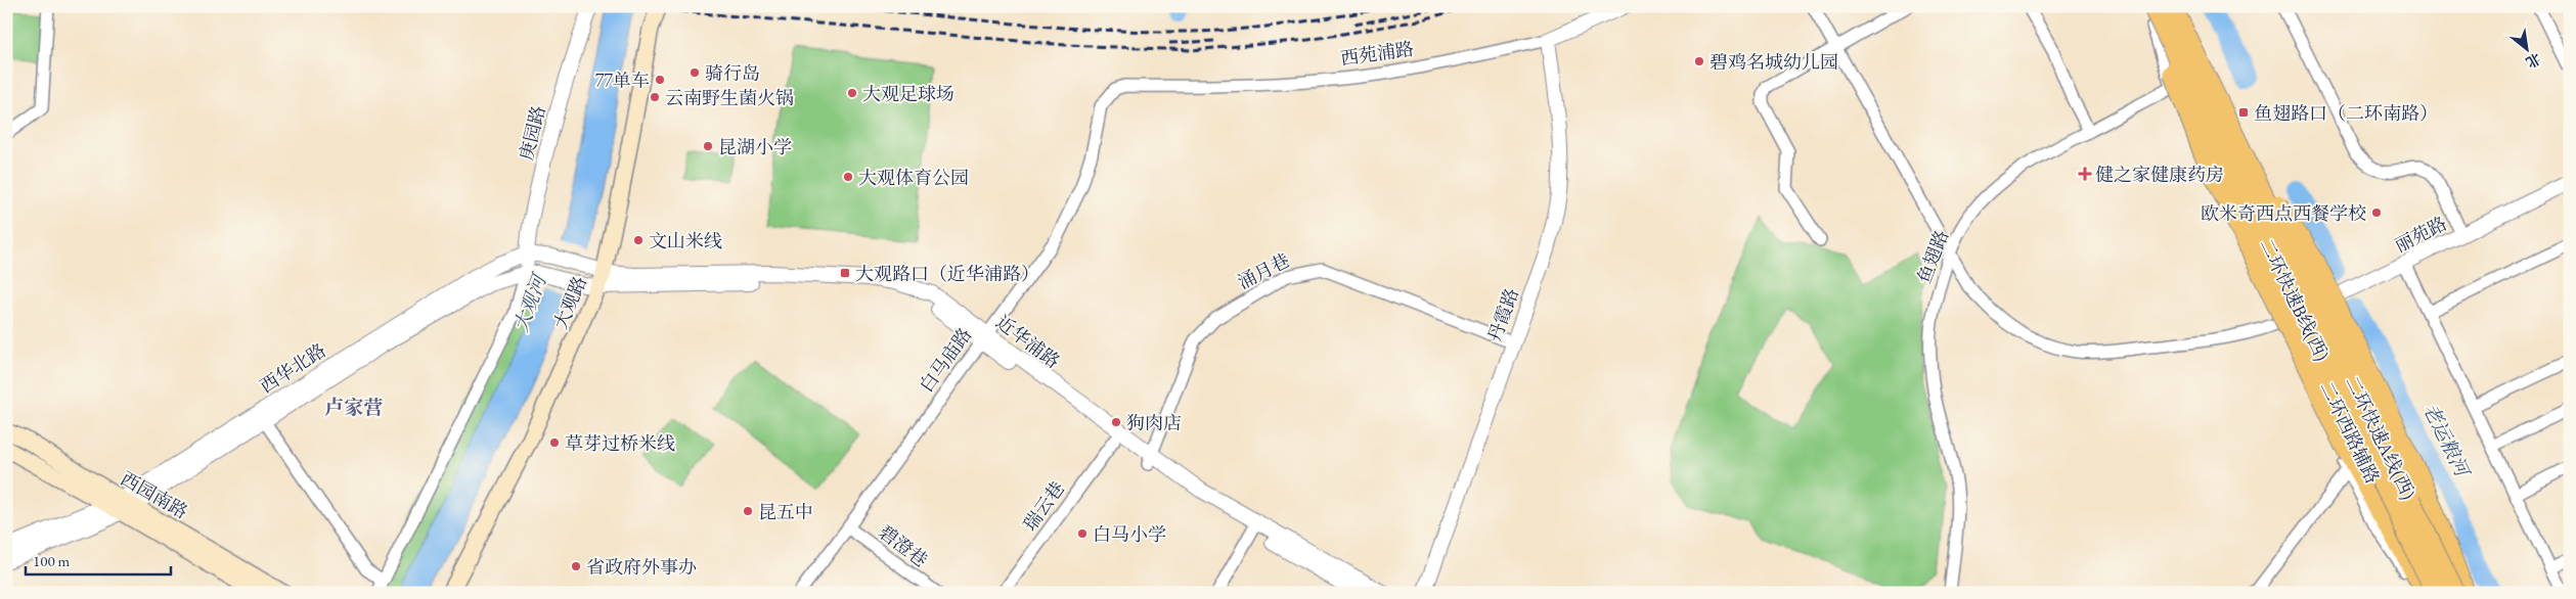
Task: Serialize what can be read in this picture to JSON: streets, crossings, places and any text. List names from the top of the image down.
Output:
{
  "streets": {
    "highway": ["二环快速B线(西)", "二环快速A线(西)"],
    "main road": ["大观路", "西园南路"],
    "street": [
      "西苑浦路",
      "庚园路",
      "丽苑路",
      "鱼翅路",
      "涌月巷",
      "丹霞路",
      "近华浦路",
      "白马庙路",
      "西华北路",
      "二环西路辅路",
      "瑞云巷",
      "碧澄巷"
    ]
  },
  "crossings": [
    ["西苑浦路", "丹霞路"],
    ["西苑浦路", "白马庙路"],
    ["庚园路", "西华北路"],
    ["丽苑路", "二环西路辅路"],
    ["鱼翅路", "二环西路辅路"],
    ["鱼翅路", "二环快速A线(西)"],
    ["涌月巷", "丹霞路"],
    ["涌月巷", "近华浦路"],
    ["大观路", "近华浦路"],
    ["大观路", "西华北路"],
    ["近华浦路", "白马庙路"],
    ["近华浦路", "西华北路"],
    ["近华浦路", "瑞云巷"],
    ["白马庙路", "碧澄巷"],
    ["西华北路", "西园南路"]
  ],
  "districts": ["卢家营"],
  "water": ["大观河", "老运粮河"],
  "places": {
    "other": [
      "碧鸡名城幼儿园",
      "骑行岛",
      "77单车",
      "大观足球场",
      "云南野生菌火锅",
      "昆湖小学",
      "大观体育公园",
      "欧米奇西点西餐学校",
      "文山米线",
      "狗肉店",
      "草芽过桥米线",
      "昆五中",
      "白马小学",
      "省政府外事办"
    ],
    "transit": ["鱼翅路口（二环南路）", "大观路口（近华浦路）"],
    "health": ["健之家健康药房"]
  },
  "scale_bar": "100 m",
  "north": "bottom right"
}
